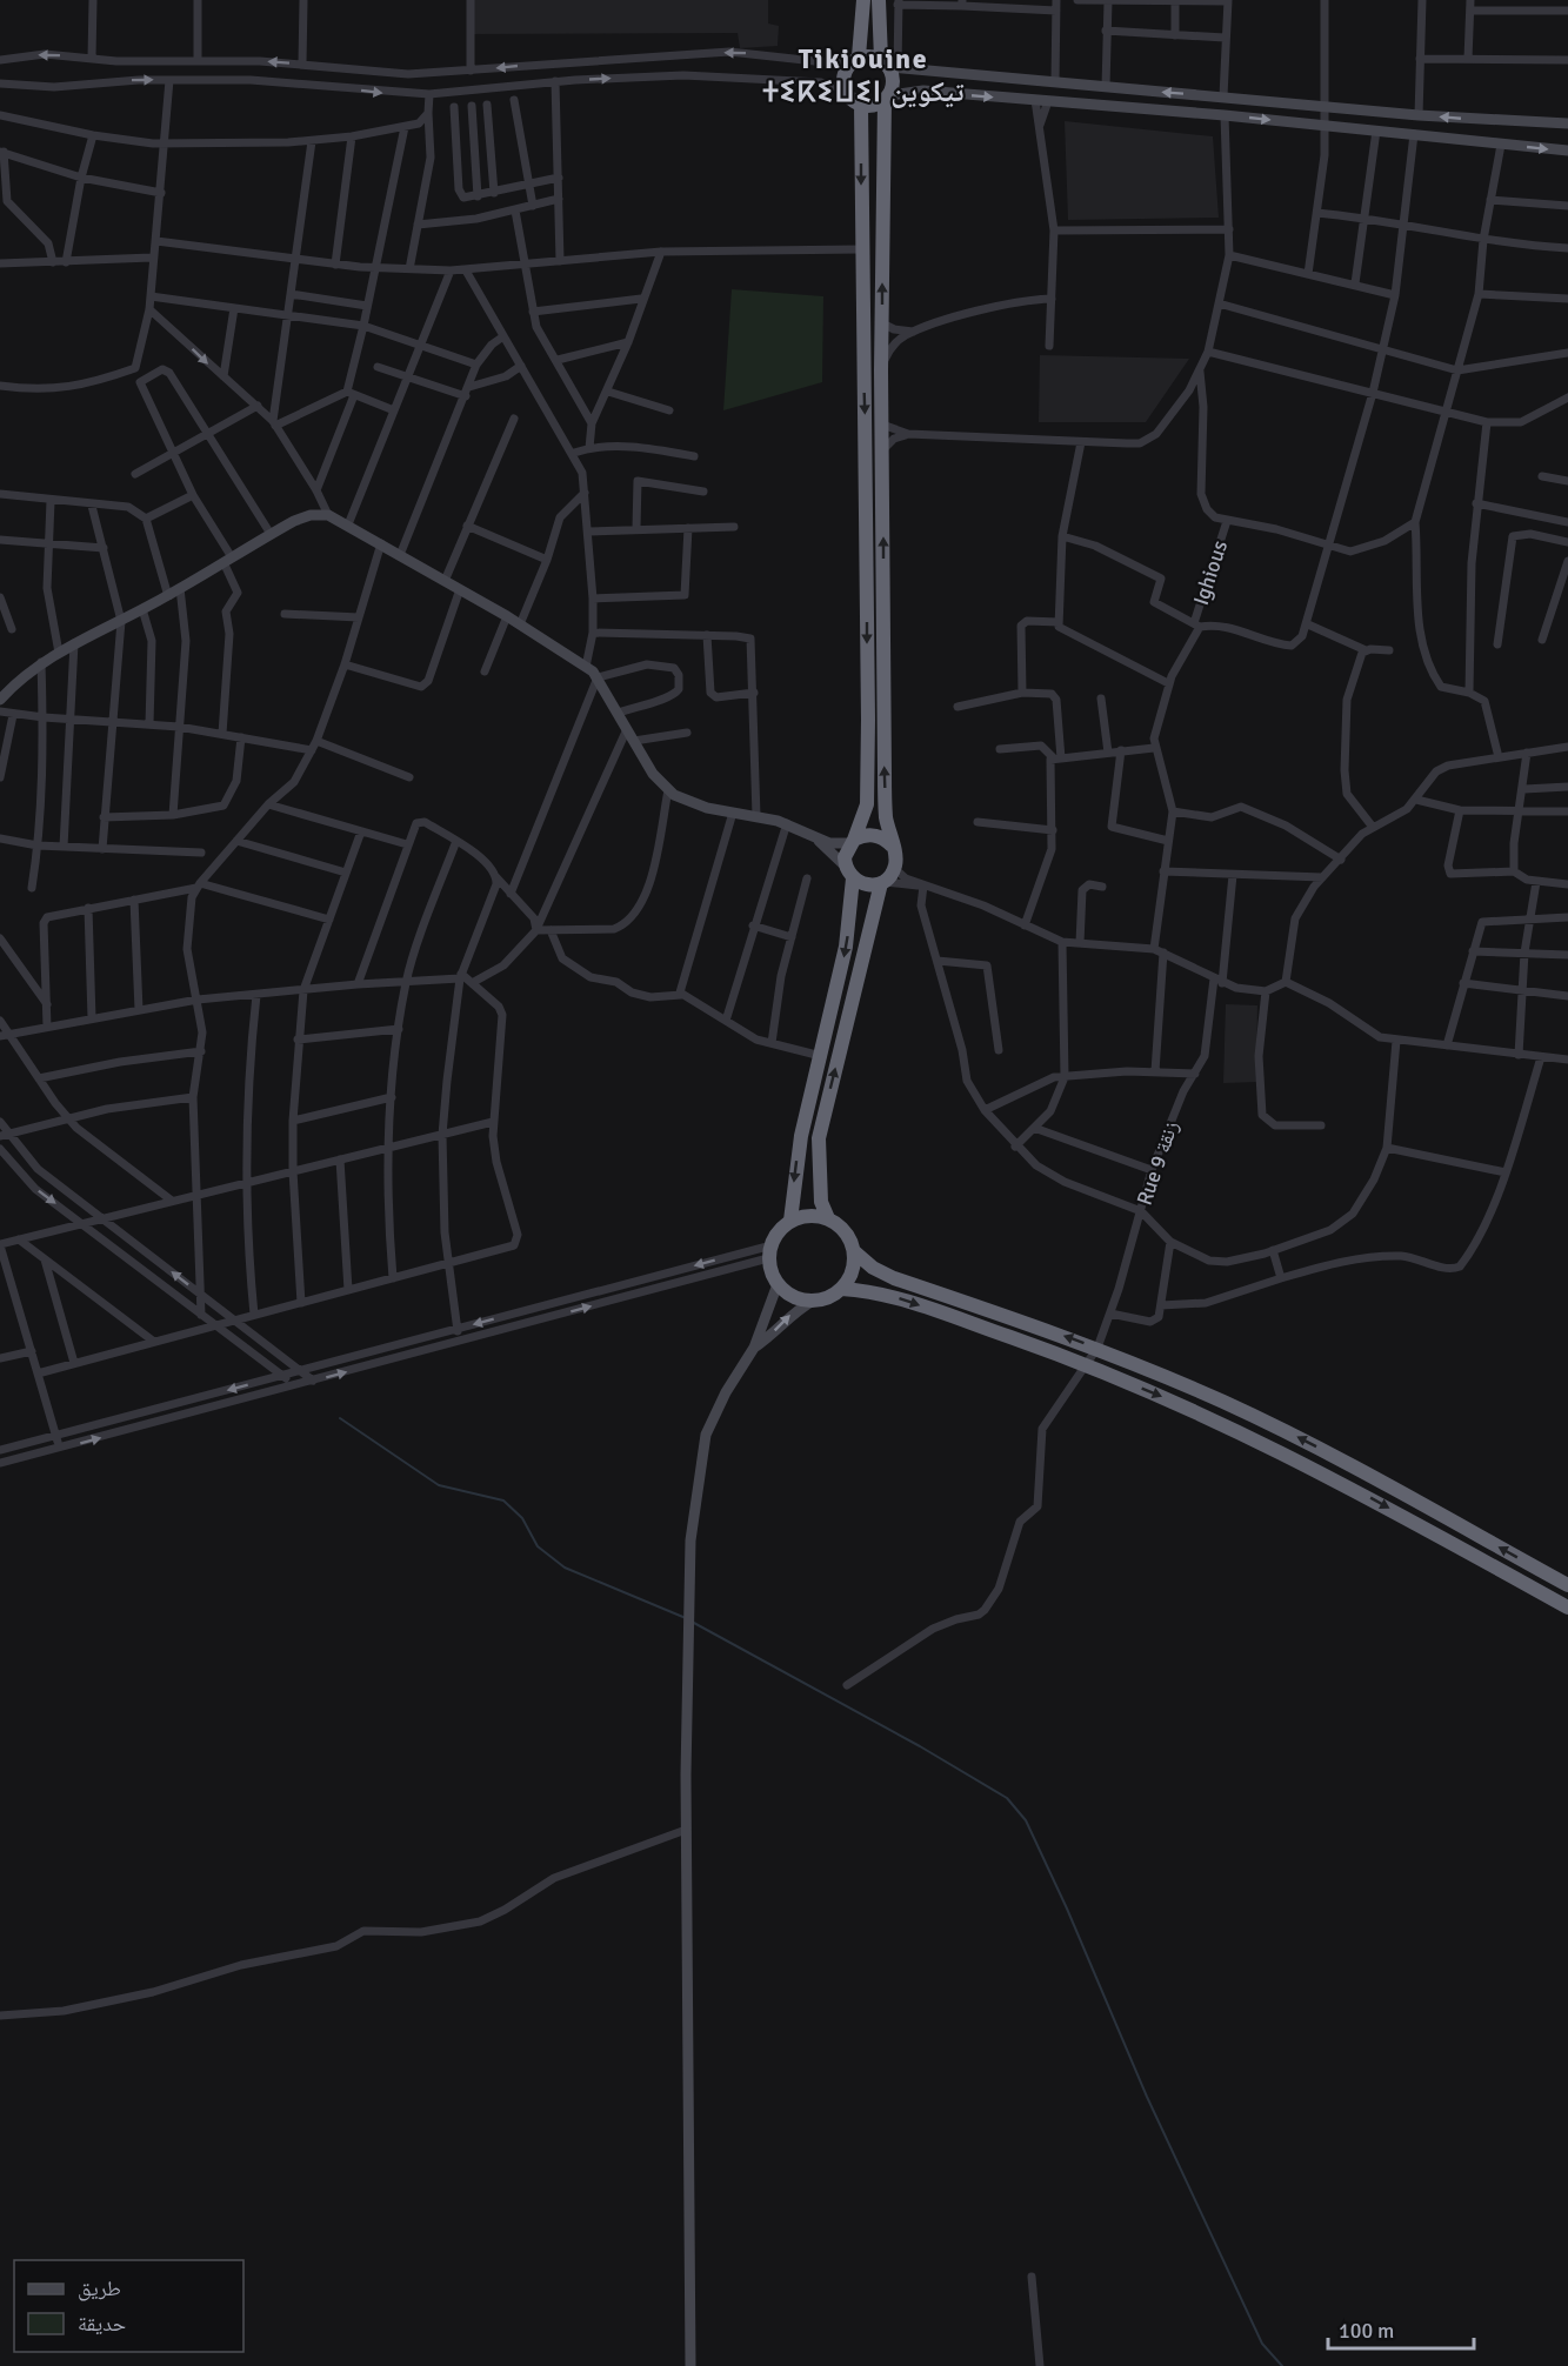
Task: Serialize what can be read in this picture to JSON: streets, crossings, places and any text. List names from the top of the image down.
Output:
{
  "streets": {
    "street": ["Ighious", "Rue 9 زنقة"]
  },
  "districts": ["Tikiouine ⵜⵉⴽⵉⵡⵉⵏ تيكوين"],
  "legend": ["طريق", "حديقة"],
  "scale_bar": "100 m"
}
